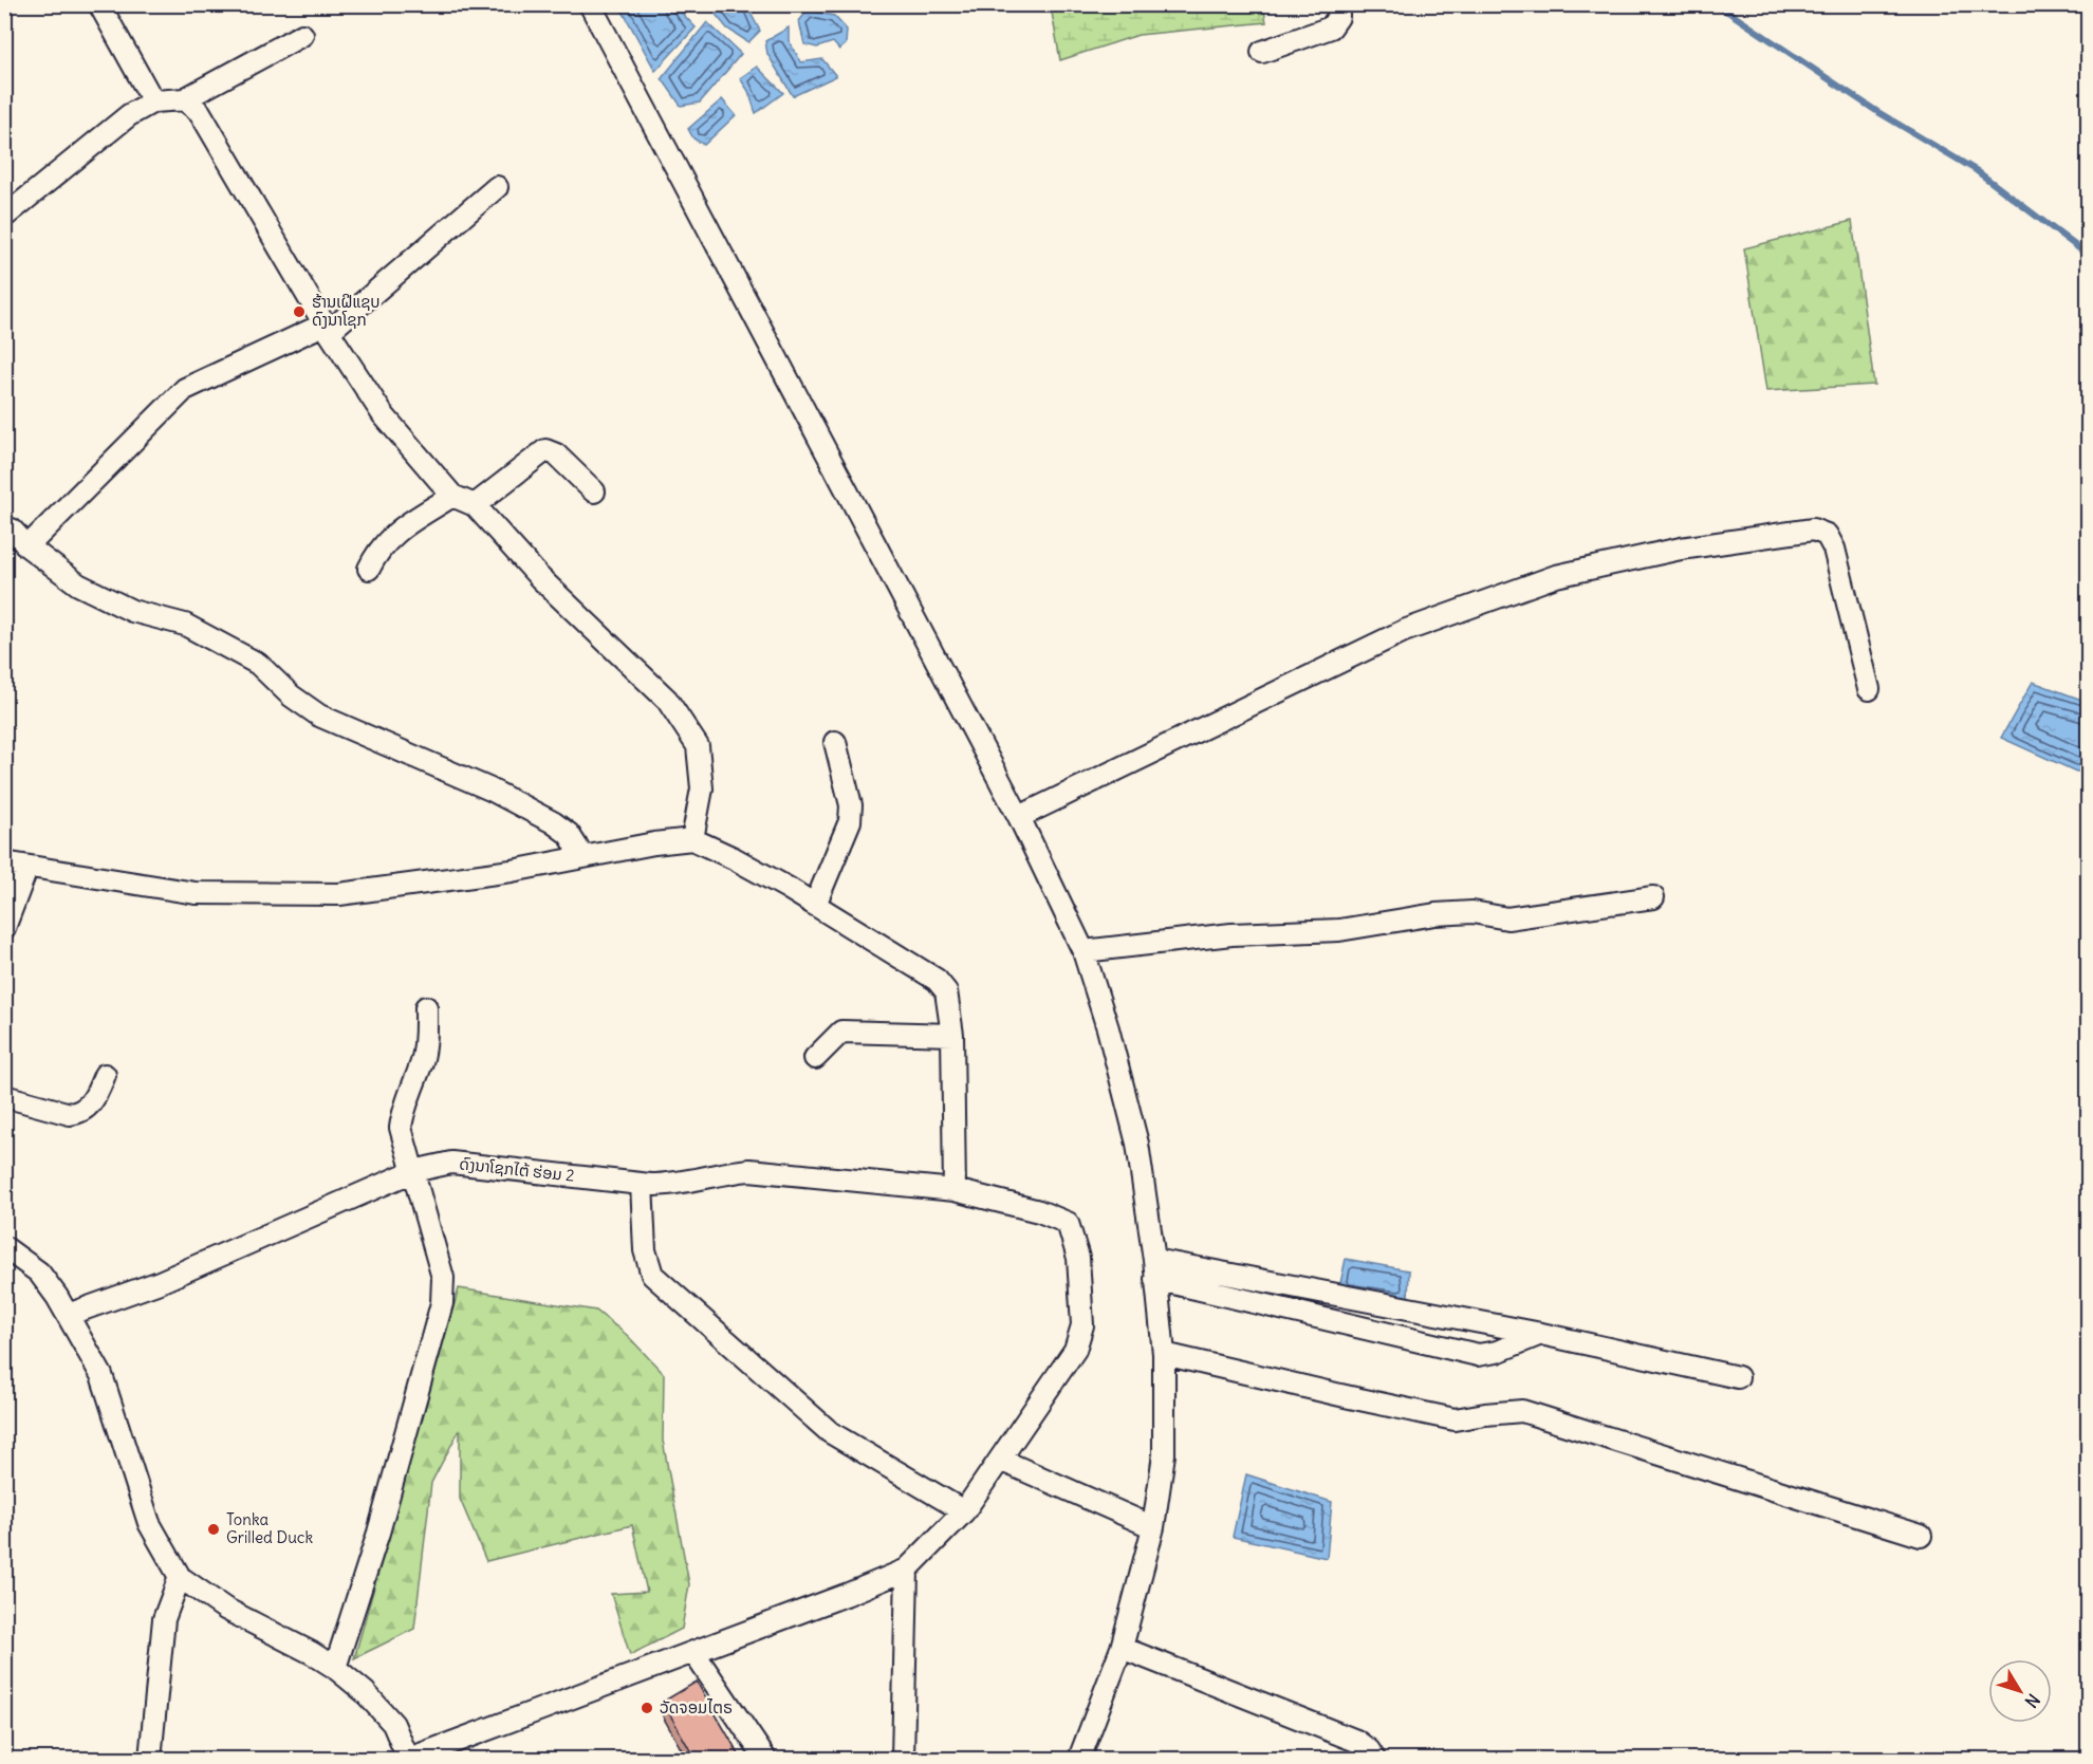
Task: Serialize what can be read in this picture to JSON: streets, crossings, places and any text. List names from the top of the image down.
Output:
{
  "streets": {
    "street": ["ດົງນາໂຊກໄຕ້ ຮ່ອມ 2"]
  },
  "places": ["ຮ້ານເຝີແຊບ ດົງນາໂຊກ", "Tonka Grilled Duck", "ວັດຈອມໄຕຣ"],
  "north": "bottom right"
}
